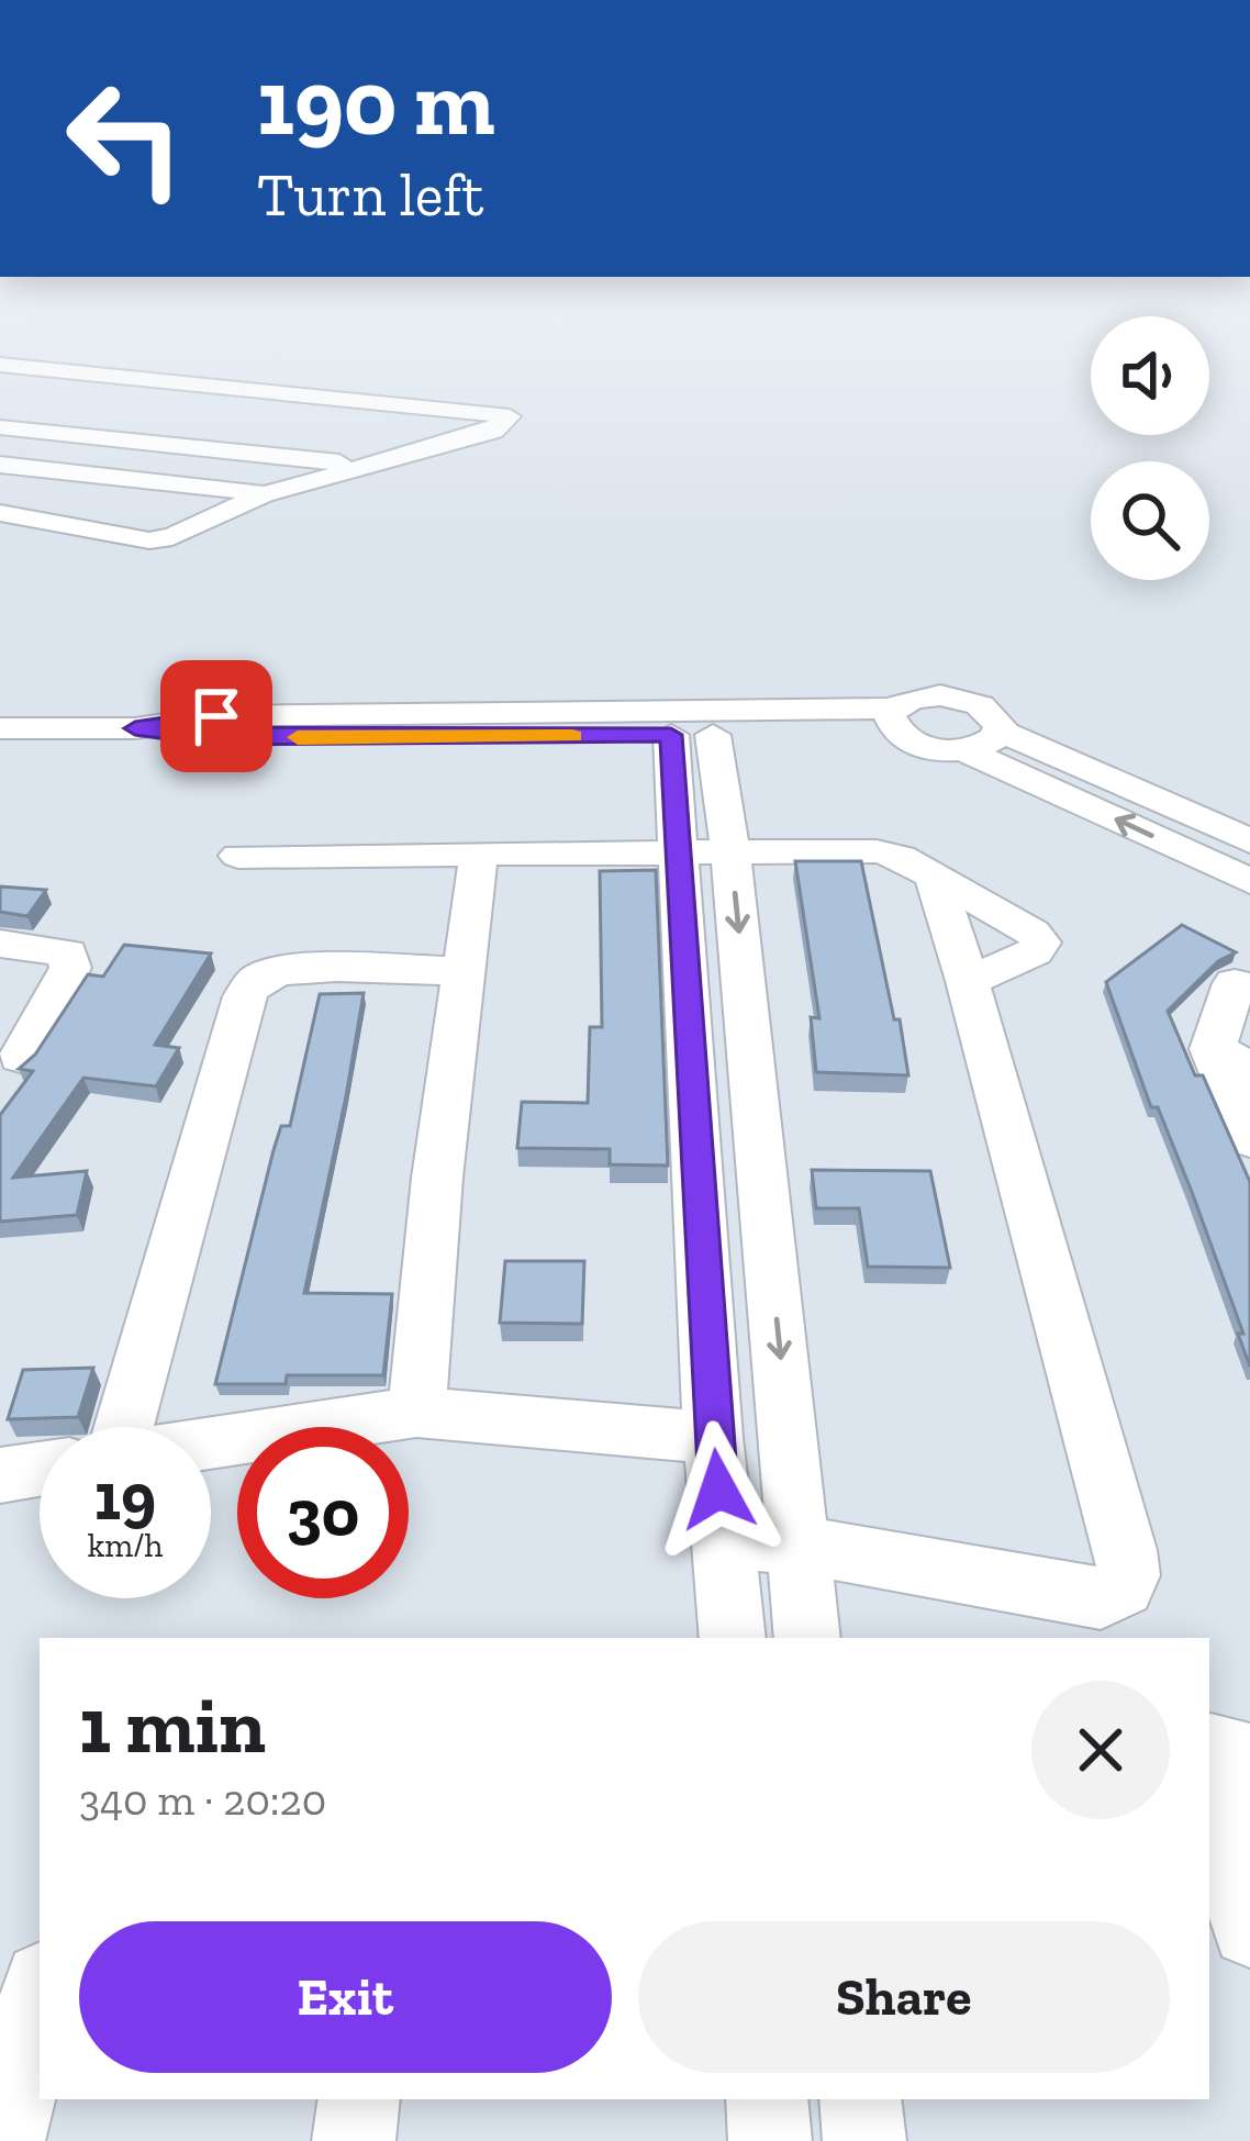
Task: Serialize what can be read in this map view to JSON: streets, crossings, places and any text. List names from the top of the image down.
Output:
{
  "page": {
    "turn": ["190 m", "Turn left"],
    "speed": "19 km/h",
    "limit": "30",
    "heading": ["1 min", "340 m · 20:20"],
    "buttons": ["Exit", "Share"]
  }
}
